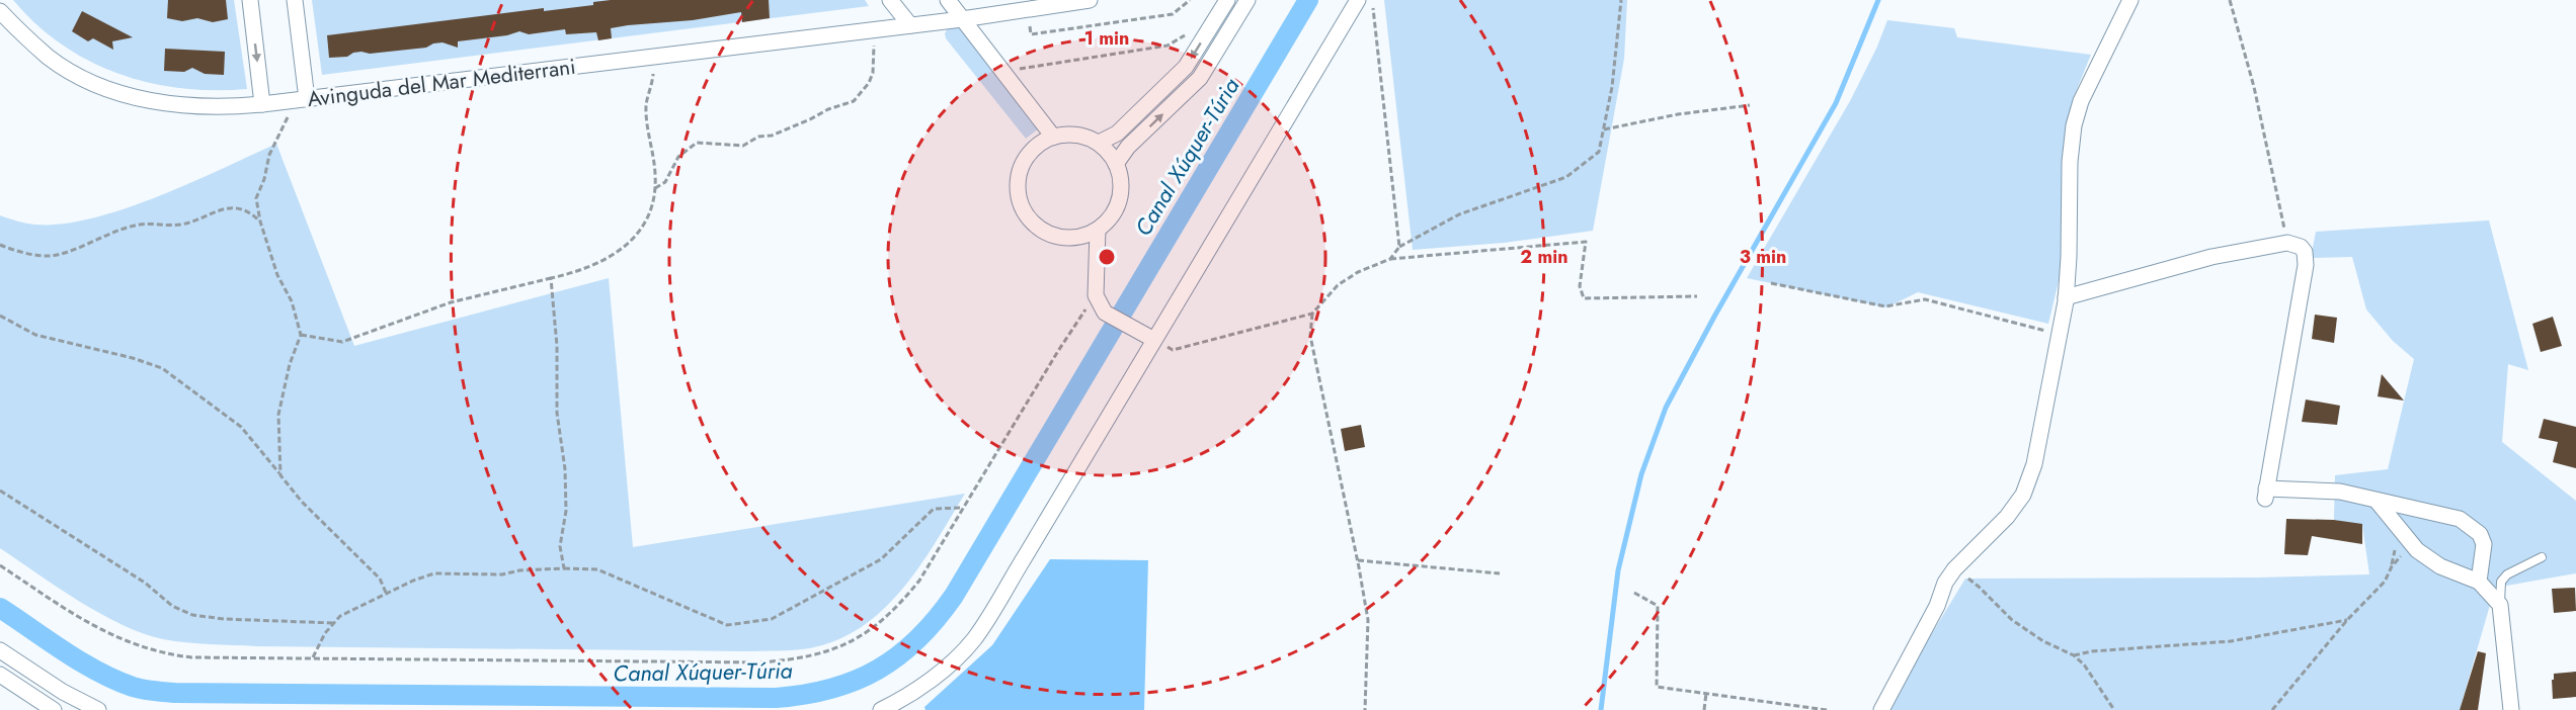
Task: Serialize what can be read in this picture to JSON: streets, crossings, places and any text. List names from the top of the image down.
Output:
{
  "streets": {
    "street": ["Avinguda del Mar Mediterrani"]
  },
  "water": ["Canal Xúquer-Túria"],
  "rings": ["1 min", "2 min", "3 min"]
}
